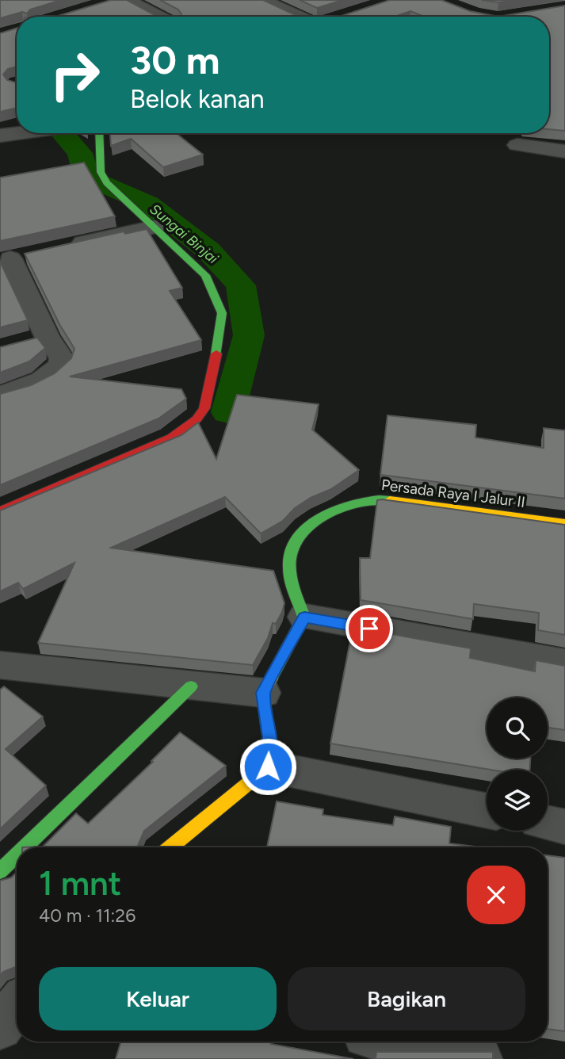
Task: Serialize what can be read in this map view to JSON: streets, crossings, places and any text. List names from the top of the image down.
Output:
{
  "streets": {
    "street": ["Persada Raya I Jalur II"]
  },
  "water": ["Sungai Binjai"],
  "page": {
    "turn": ["30 m", "Belok kanan"],
    "heading": ["1 mnt", "40 m · 11:26"],
    "buttons": ["Keluar", "Bagikan"]
  }
}
